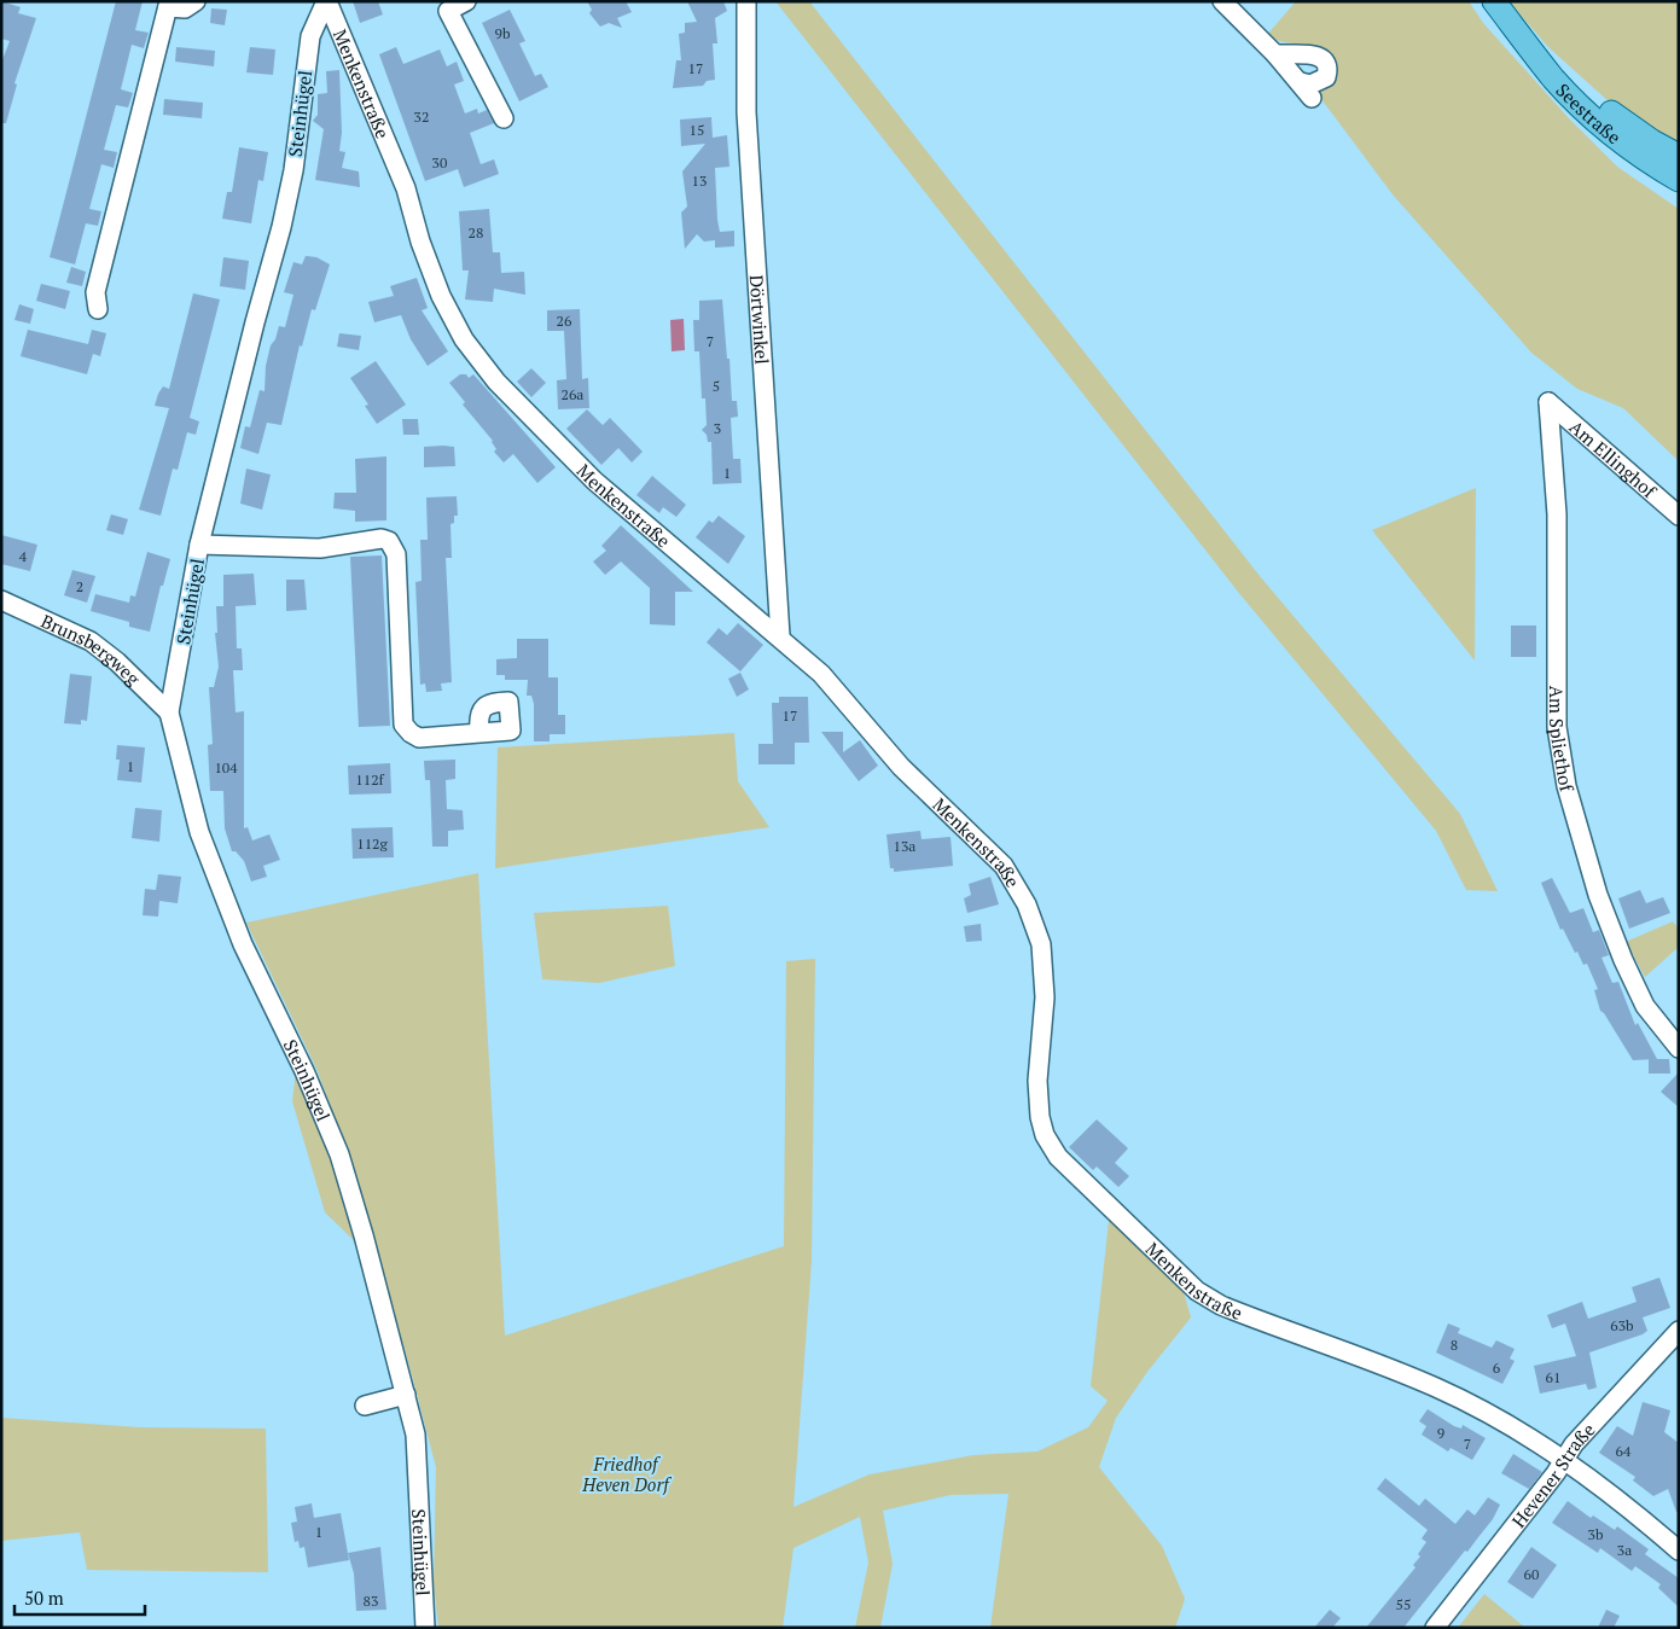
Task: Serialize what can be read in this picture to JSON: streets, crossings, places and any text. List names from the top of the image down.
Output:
{
  "streets": {
    "main road": ["Seestraße"],
    "street": [
      "Menkenstraße",
      "Steinhügel",
      "Dörtwinkel",
      "Am Ellinghof",
      "Brunsbergweg",
      "Am Spliethof",
      "Hevener Straße"
    ]
  },
  "crossings": [
    ["Menkenstraße", "Steinhügel"],
    ["Menkenstraße", "Dörtwinkel"],
    ["Menkenstraße", "Hevener Straße"],
    ["Steinhügel", "Brunsbergweg"],
    ["Am Ellinghof", "Am Spliethof"]
  ],
  "parks": ["Friedhof Heven Dorf"],
  "house_numbers": [
    "9b",
    "17",
    "32",
    "15",
    "30",
    "13",
    "28",
    "26",
    "7",
    "5",
    "26a",
    "3",
    "1",
    "4",
    "2",
    "17",
    "1",
    "104",
    "112f",
    "112g",
    "13a",
    "63b",
    "8",
    "6",
    "61",
    "9",
    "7",
    "64",
    "1",
    "3b",
    "3a",
    "60",
    "83",
    "55"
  ],
  "scale_bar": "50 m"
}
